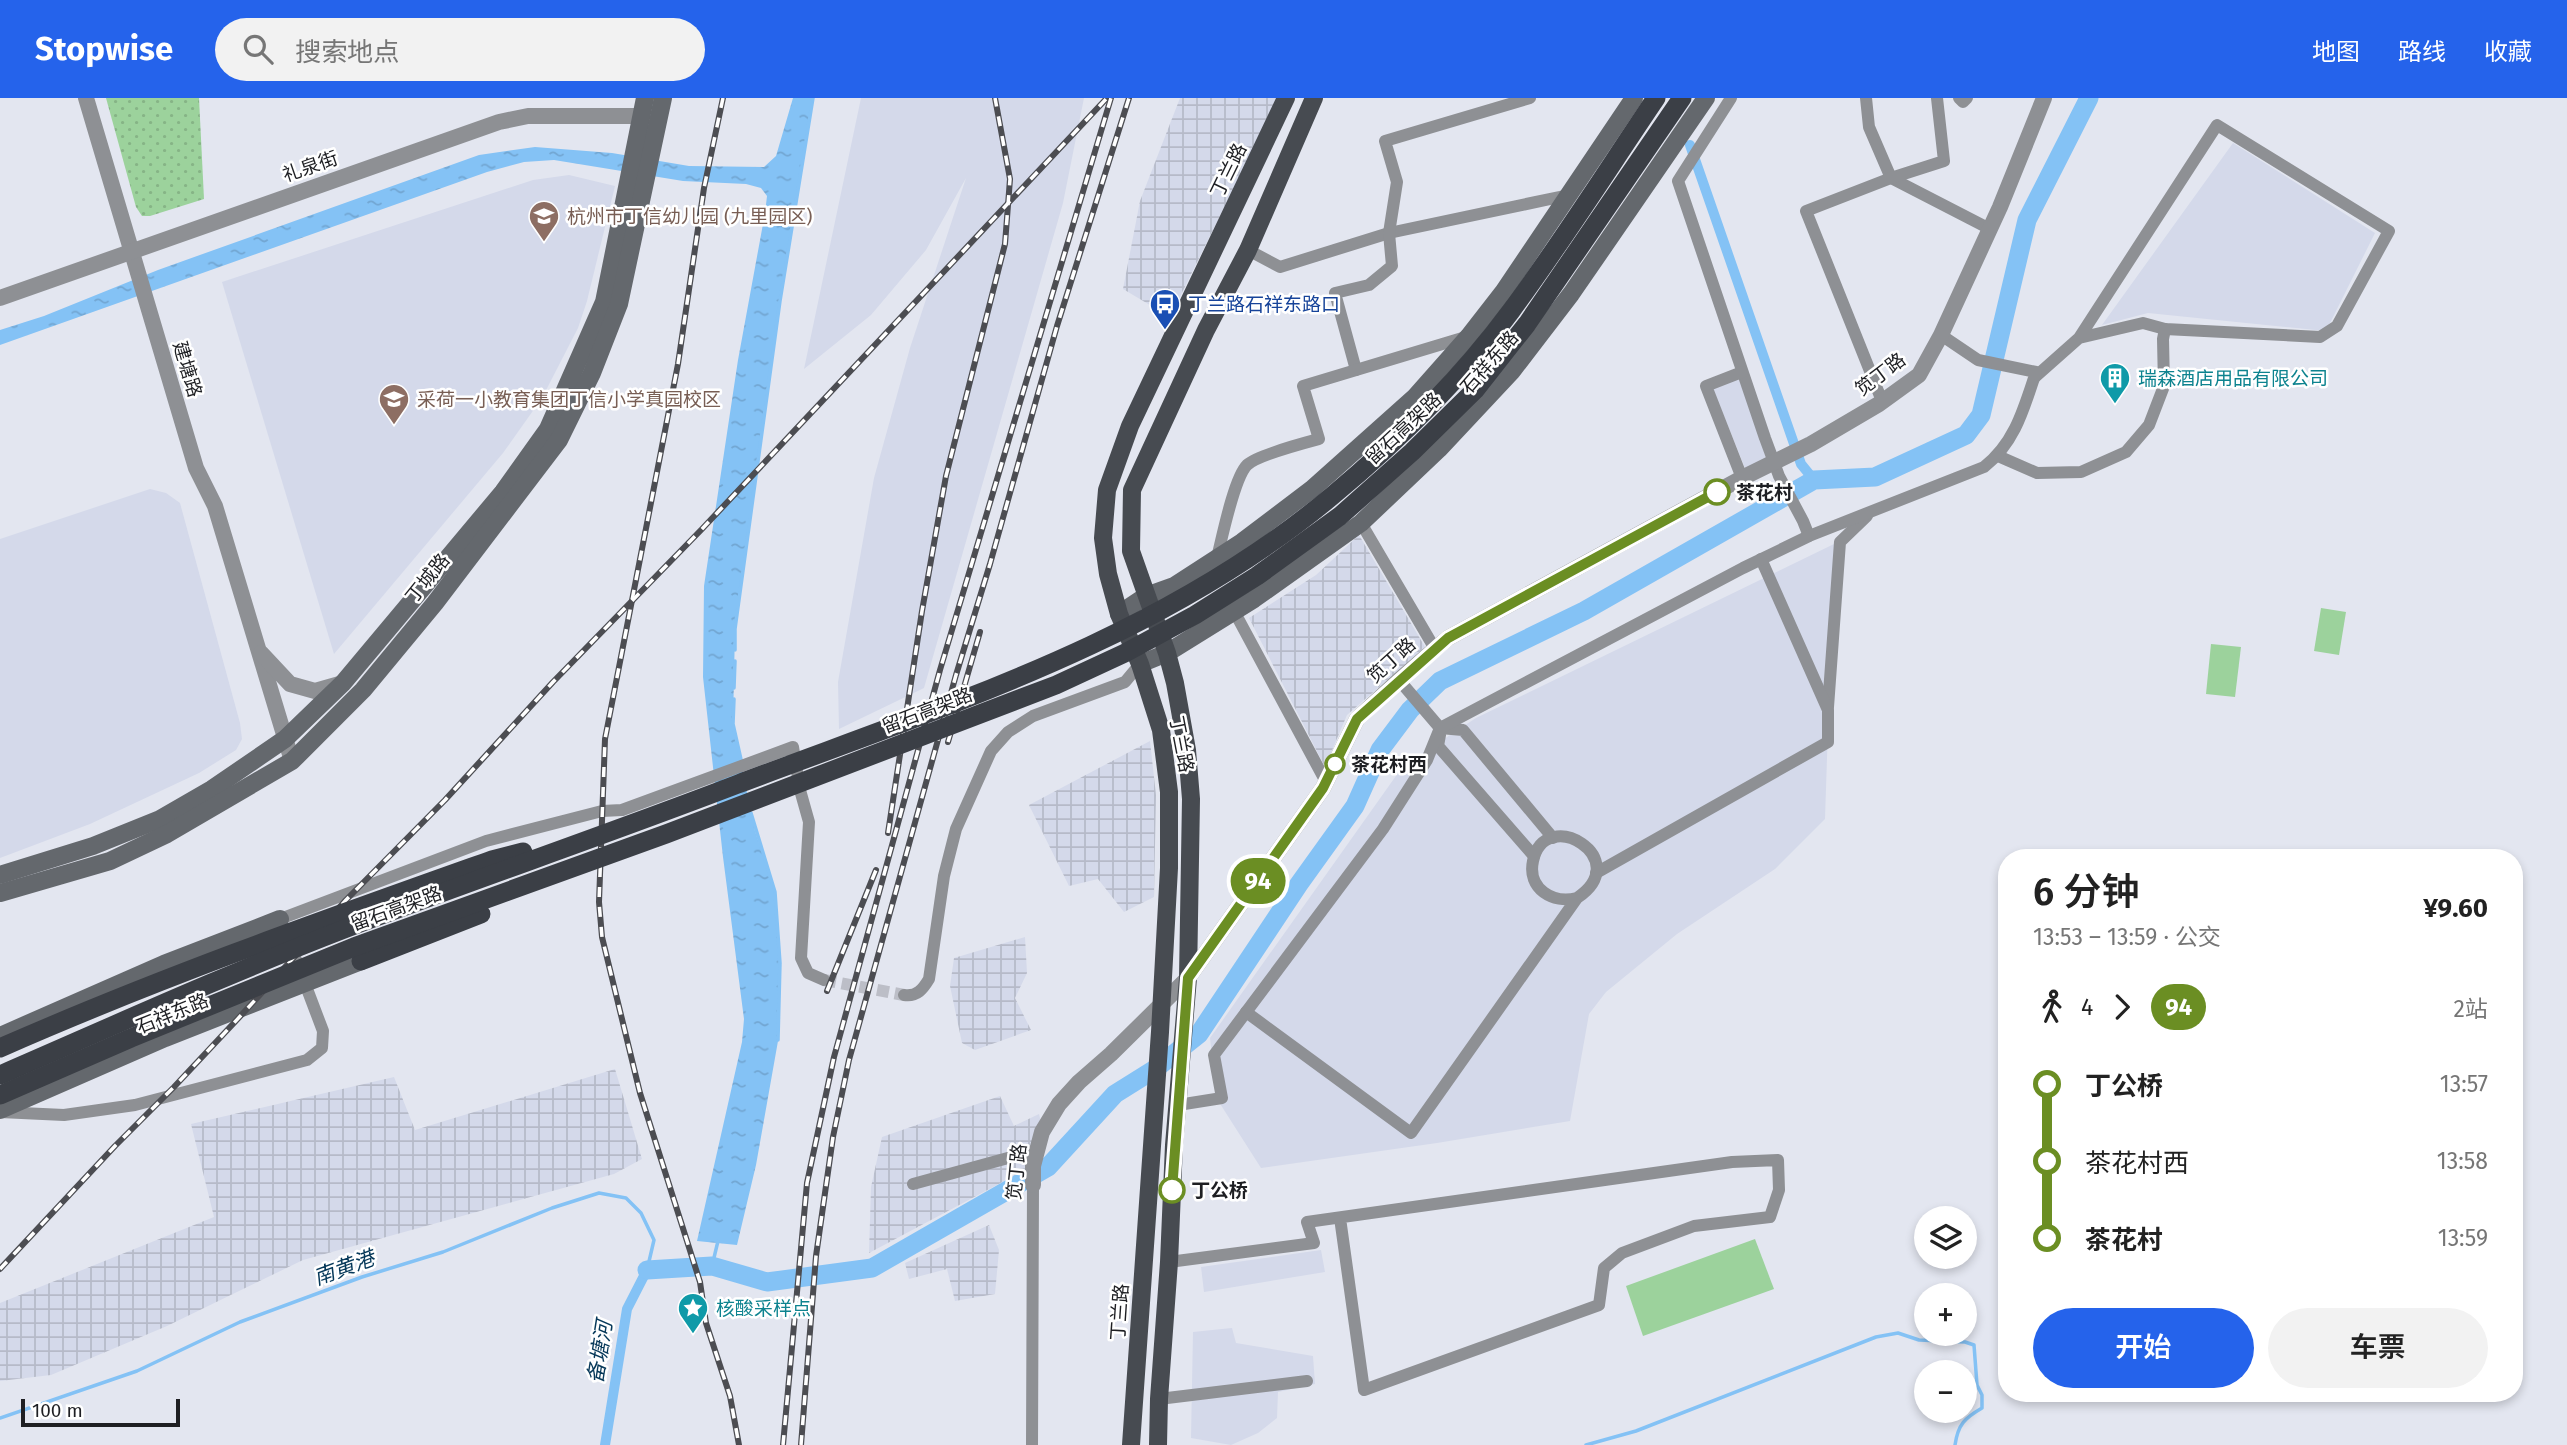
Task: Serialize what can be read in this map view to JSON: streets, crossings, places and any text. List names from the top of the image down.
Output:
{
  "streets": {
    "highway": ["留石高架路"],
    "main road": ["丁兰路", "石祥东路", "丁城路"],
    "street": ["礼泉街", "建塘路", "笕丁路"]
  },
  "crossings": [
    ["礼泉街", "建塘路"],
    ["礼泉街", "丁城路"],
    ["丁兰路", "石祥东路"],
    ["丁兰路", "笕丁路"],
    ["建塘路", "丁城路"]
  ],
  "water": ["南黄港", "备塘河"],
  "places": {
    "school or university": ["杭州市丁信幼儿园 (九里园区)", "采荷一小教育集团丁信小学真园校区"],
    "bus stop": ["丁兰路石祥东路口"],
    "building": ["瑞森酒店用品有限公司"],
    "other": ["茶花村", "茶花村西", "丁公桥"],
    "place": ["核酸采样点"]
  },
  "lines": ["bus line 94"],
  "scale_bar": "100 m",
  "page": {
    "header": "Stopwise",
    "search": "搜索地点",
    "nav": ["地图", "路线", "收藏"],
    "on_map": "94",
    "heading": ["6 分钟", "13:53 – 13:59 · 公交", "¥9.60"],
    "legs": ["4", "94", "2站"],
    "list": [
      {
        "name": "丁公桥",
        "value": "13:57"
      },
      {
        "name": "茶花村西",
        "value": "13:58"
      },
      {
        "name": "茶花村",
        "value": "13:59"
      }
    ],
    "map_buttons": ["+", "−"],
    "buttons": ["开始", "车票"],
    "scale": "100 m"
  }
}
